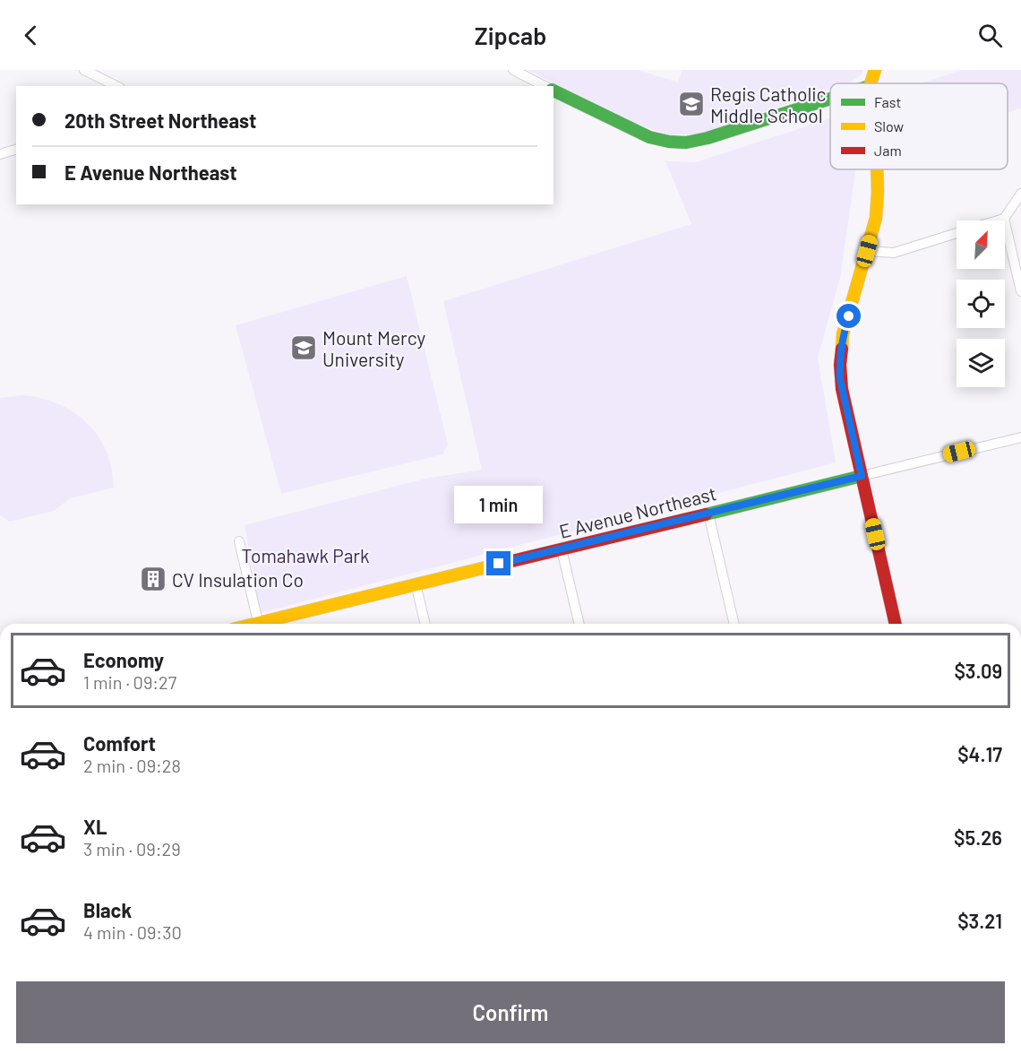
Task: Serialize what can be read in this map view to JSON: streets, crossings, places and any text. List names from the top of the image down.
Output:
{
  "streets": {
    "street": ["E Avenue Northeast"]
  },
  "parks": ["Tomahawk Park"],
  "places": {
    "school or university": ["Regis Catholic Middle School", "Mount Mercy University"],
    "building": ["CV Insulation Co"]
  },
  "legend": ["Fast", "Slow", "Jam"],
  "north": "top right",
  "page": {
    "header": "Zipcab",
    "banner": ["20th Street Northeast", "E Avenue Northeast"],
    "bubble": "1 min",
    "list": [
      {
        "name": "Economy",
        "note": "1 min · 09:27",
        "value": "$3.09"
      },
      {
        "name": "Comfort",
        "note": "2 min · 09:28",
        "value": "$4.17"
      },
      {
        "name": "XL",
        "note": "3 min · 09:29",
        "value": "$5.26"
      },
      {
        "name": "Black",
        "note": "4 min · 09:30",
        "value": "$3.21"
      }
    ],
    "buttons": "Confirm"
  }
}
